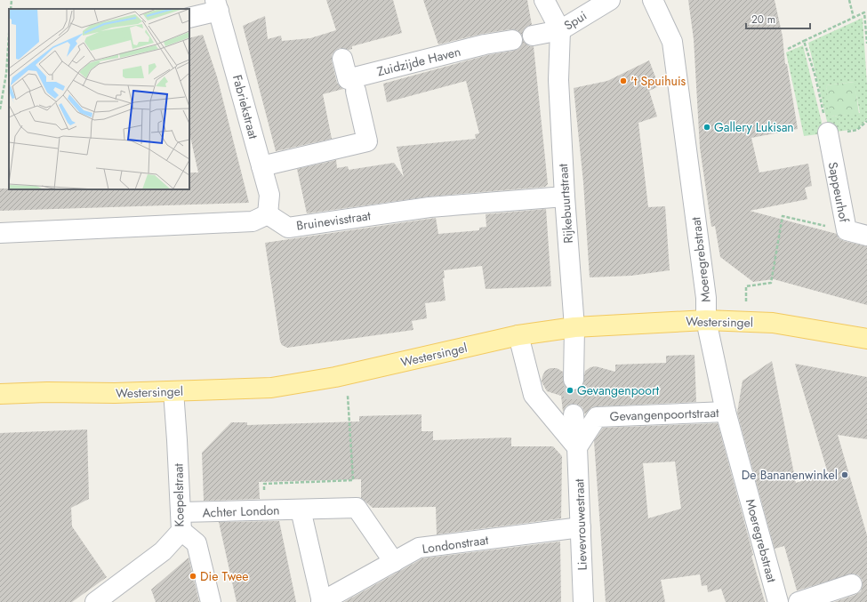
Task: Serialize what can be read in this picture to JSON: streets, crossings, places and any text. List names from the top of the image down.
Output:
{
  "streets": {
    "main road": ["Westersingel"],
    "street": [
      "Spui",
      "Zuidzijde Haven",
      "Fabriekstraat",
      "Sappeurhof",
      "Rijkebuurtstraat",
      "Bruinevisstraat",
      "Moeregrebstraat",
      "Gevangenpoortstraat",
      "Koepelstraat",
      "Achter London",
      "Lievevrouwestraat",
      "Londonstraat"
    ]
  },
  "crossings": [
    ["Spui", "Rijkebuurtstraat"],
    ["Fabriekstraat", "Bruinevisstraat"],
    ["Rijkebuurtstraat", "Bruinevisstraat"],
    ["Rijkebuurtstraat", "Westersingel"],
    ["Moeregrebstraat", "Westersingel"],
    ["Moeregrebstraat", "Gevangenpoortstraat"],
    ["Westersingel", "Koepelstraat"],
    ["Gevangenpoortstraat", "Lievevrouwestraat"],
    ["Koepelstraat", "Achter London"],
    ["Achter London", "Londonstraat"],
    ["Lievevrouwestraat", "Londonstraat"]
  ],
  "places": [
    "'t Spuihuis",
    "Gallery Lukisan",
    "Gevangenpoort",
    "De Bananenwinkel",
    "Die Twee"
  ],
  "scale_bar": "20 m"
}
